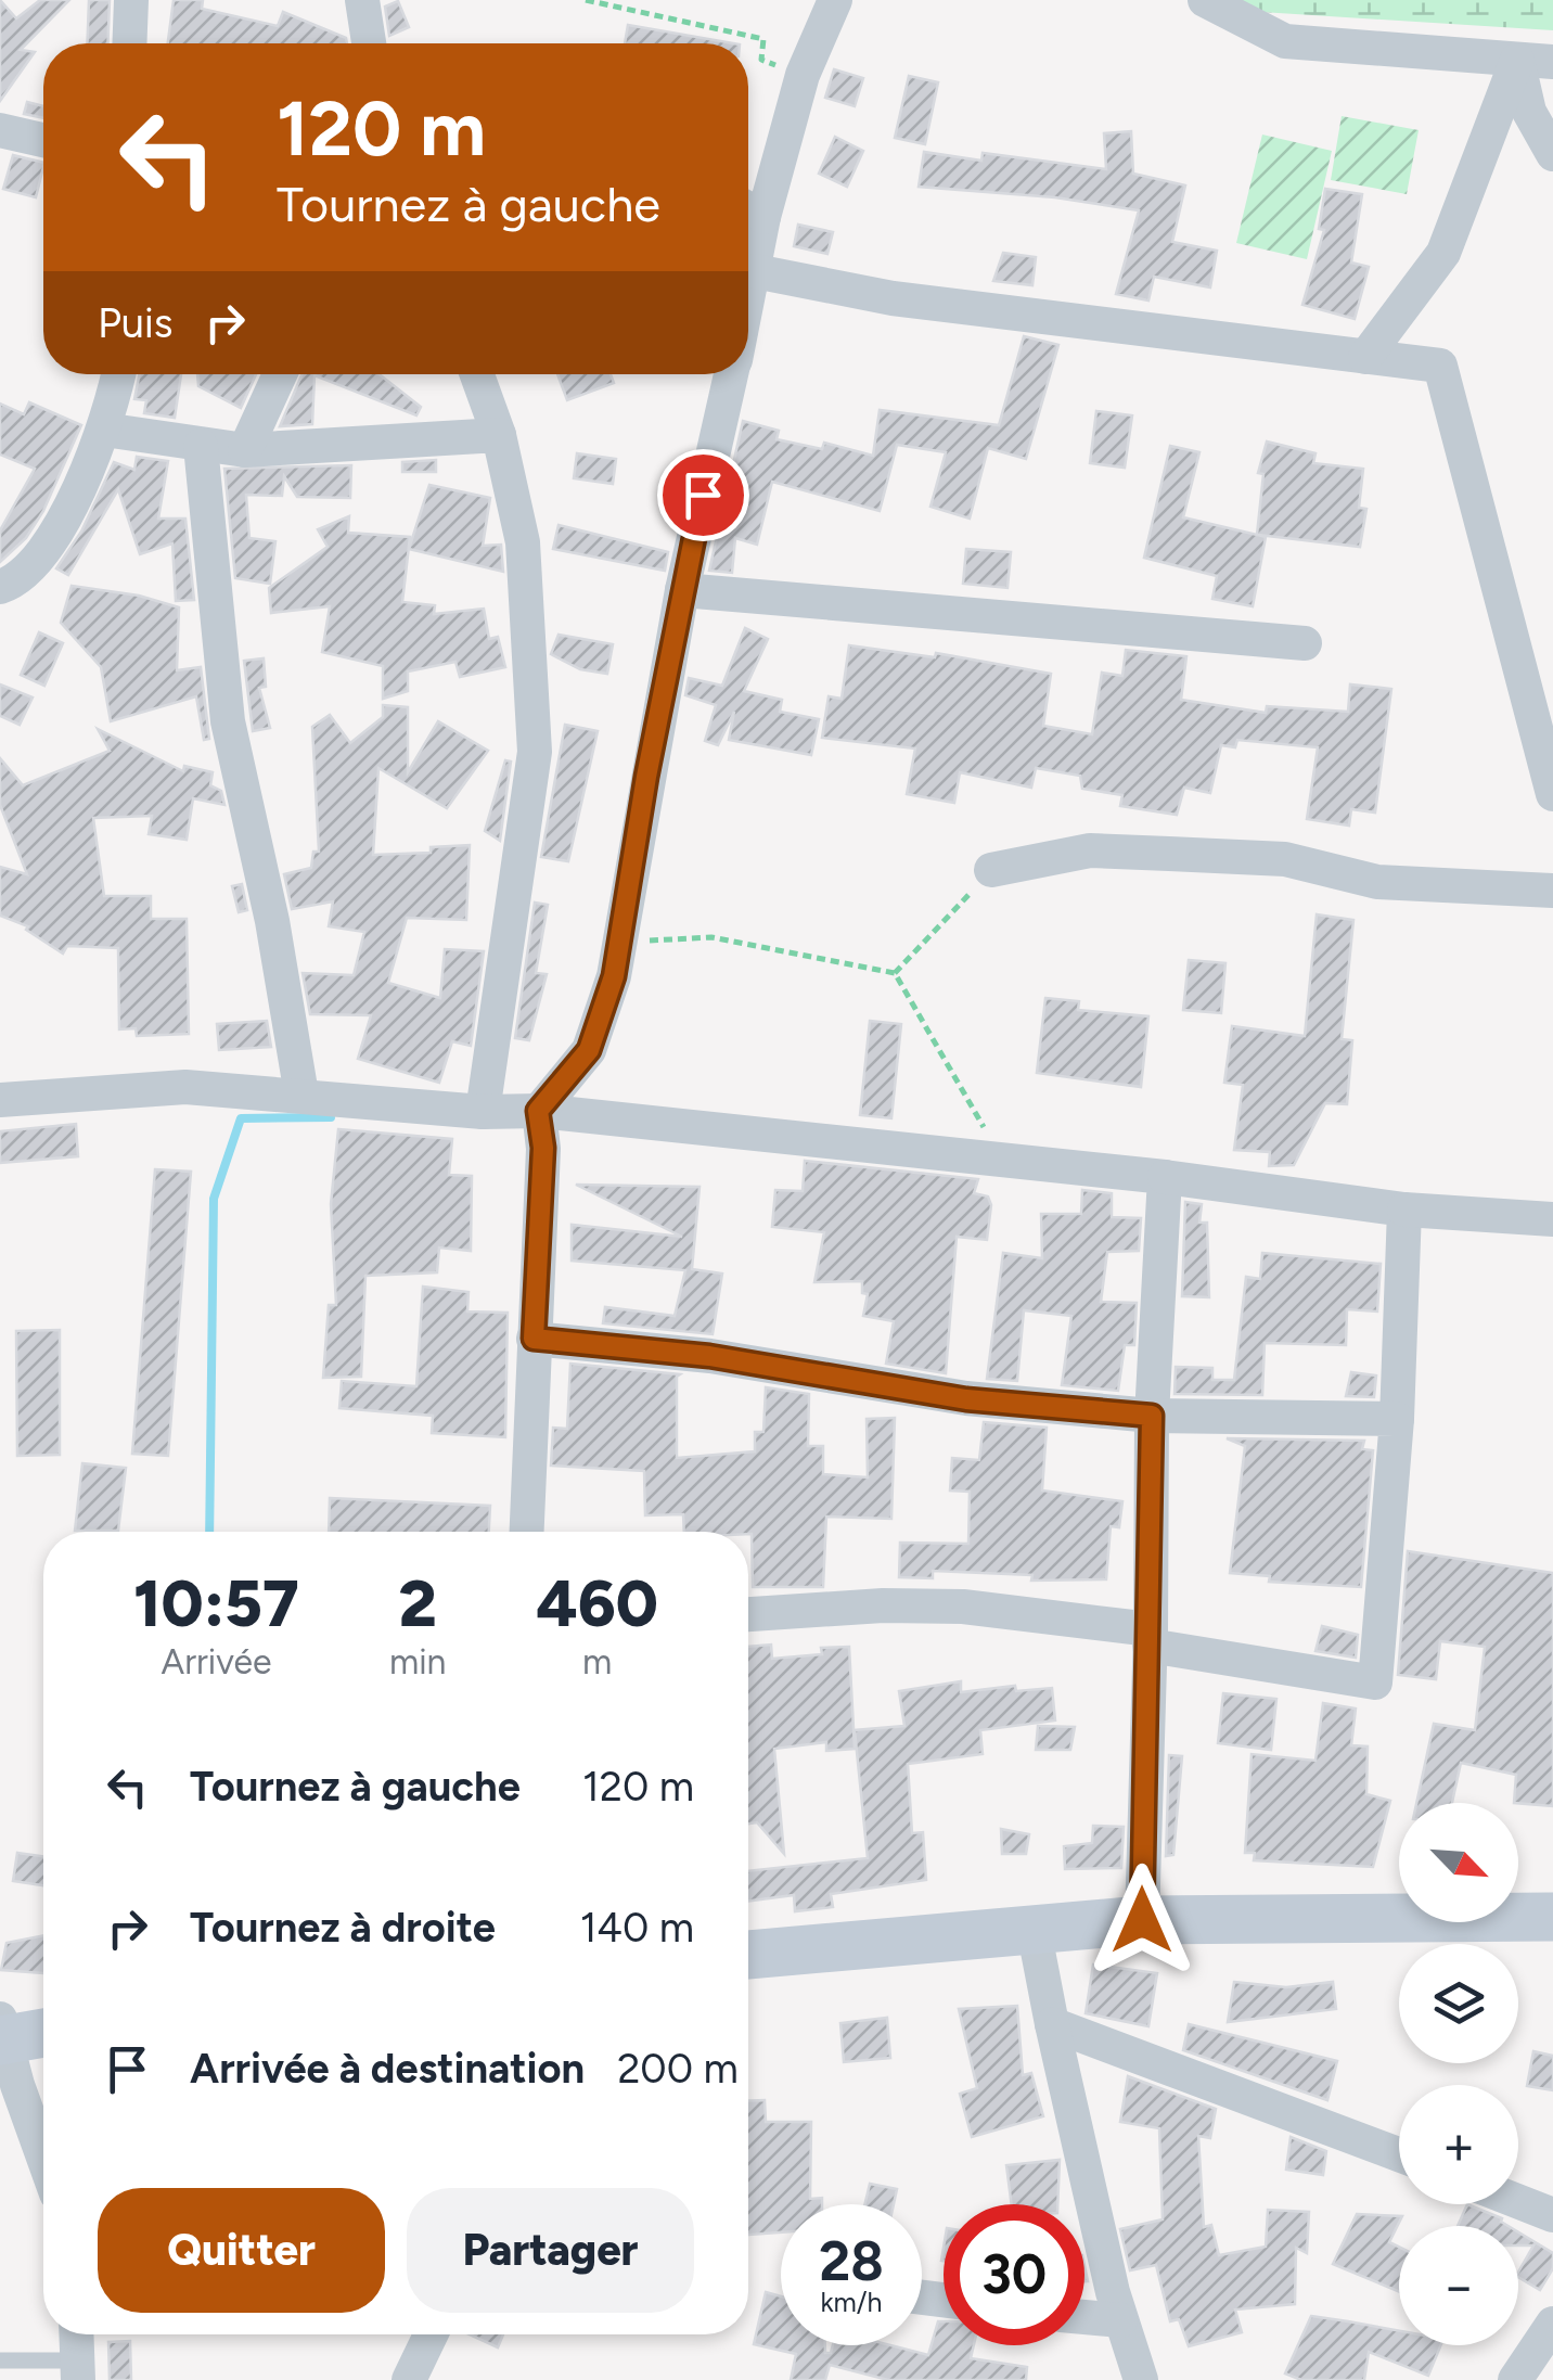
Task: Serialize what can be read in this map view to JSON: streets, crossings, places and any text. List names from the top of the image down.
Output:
{
  "north": "bottom right",
  "page": {
    "turn": ["120 m", "Tournez à gauche"],
    "then": "Puis",
    "eta": [
      "10:57",
      "Arrivée",
      "2",
      "min",
      "460",
      "m"
    ],
    "list": [
      {
        "name": "Tournez à gauche",
        "value": "120 m"
      },
      {
        "name": "Tournez à droite",
        "value": "140 m"
      },
      {
        "name": "Arrivée à destination",
        "value": "200 m"
      }
    ],
    "map_buttons": ["+", "−"],
    "buttons": ["Quitter", "Partager"],
    "speed": "28 km/h",
    "limit": "30"
  }
}
